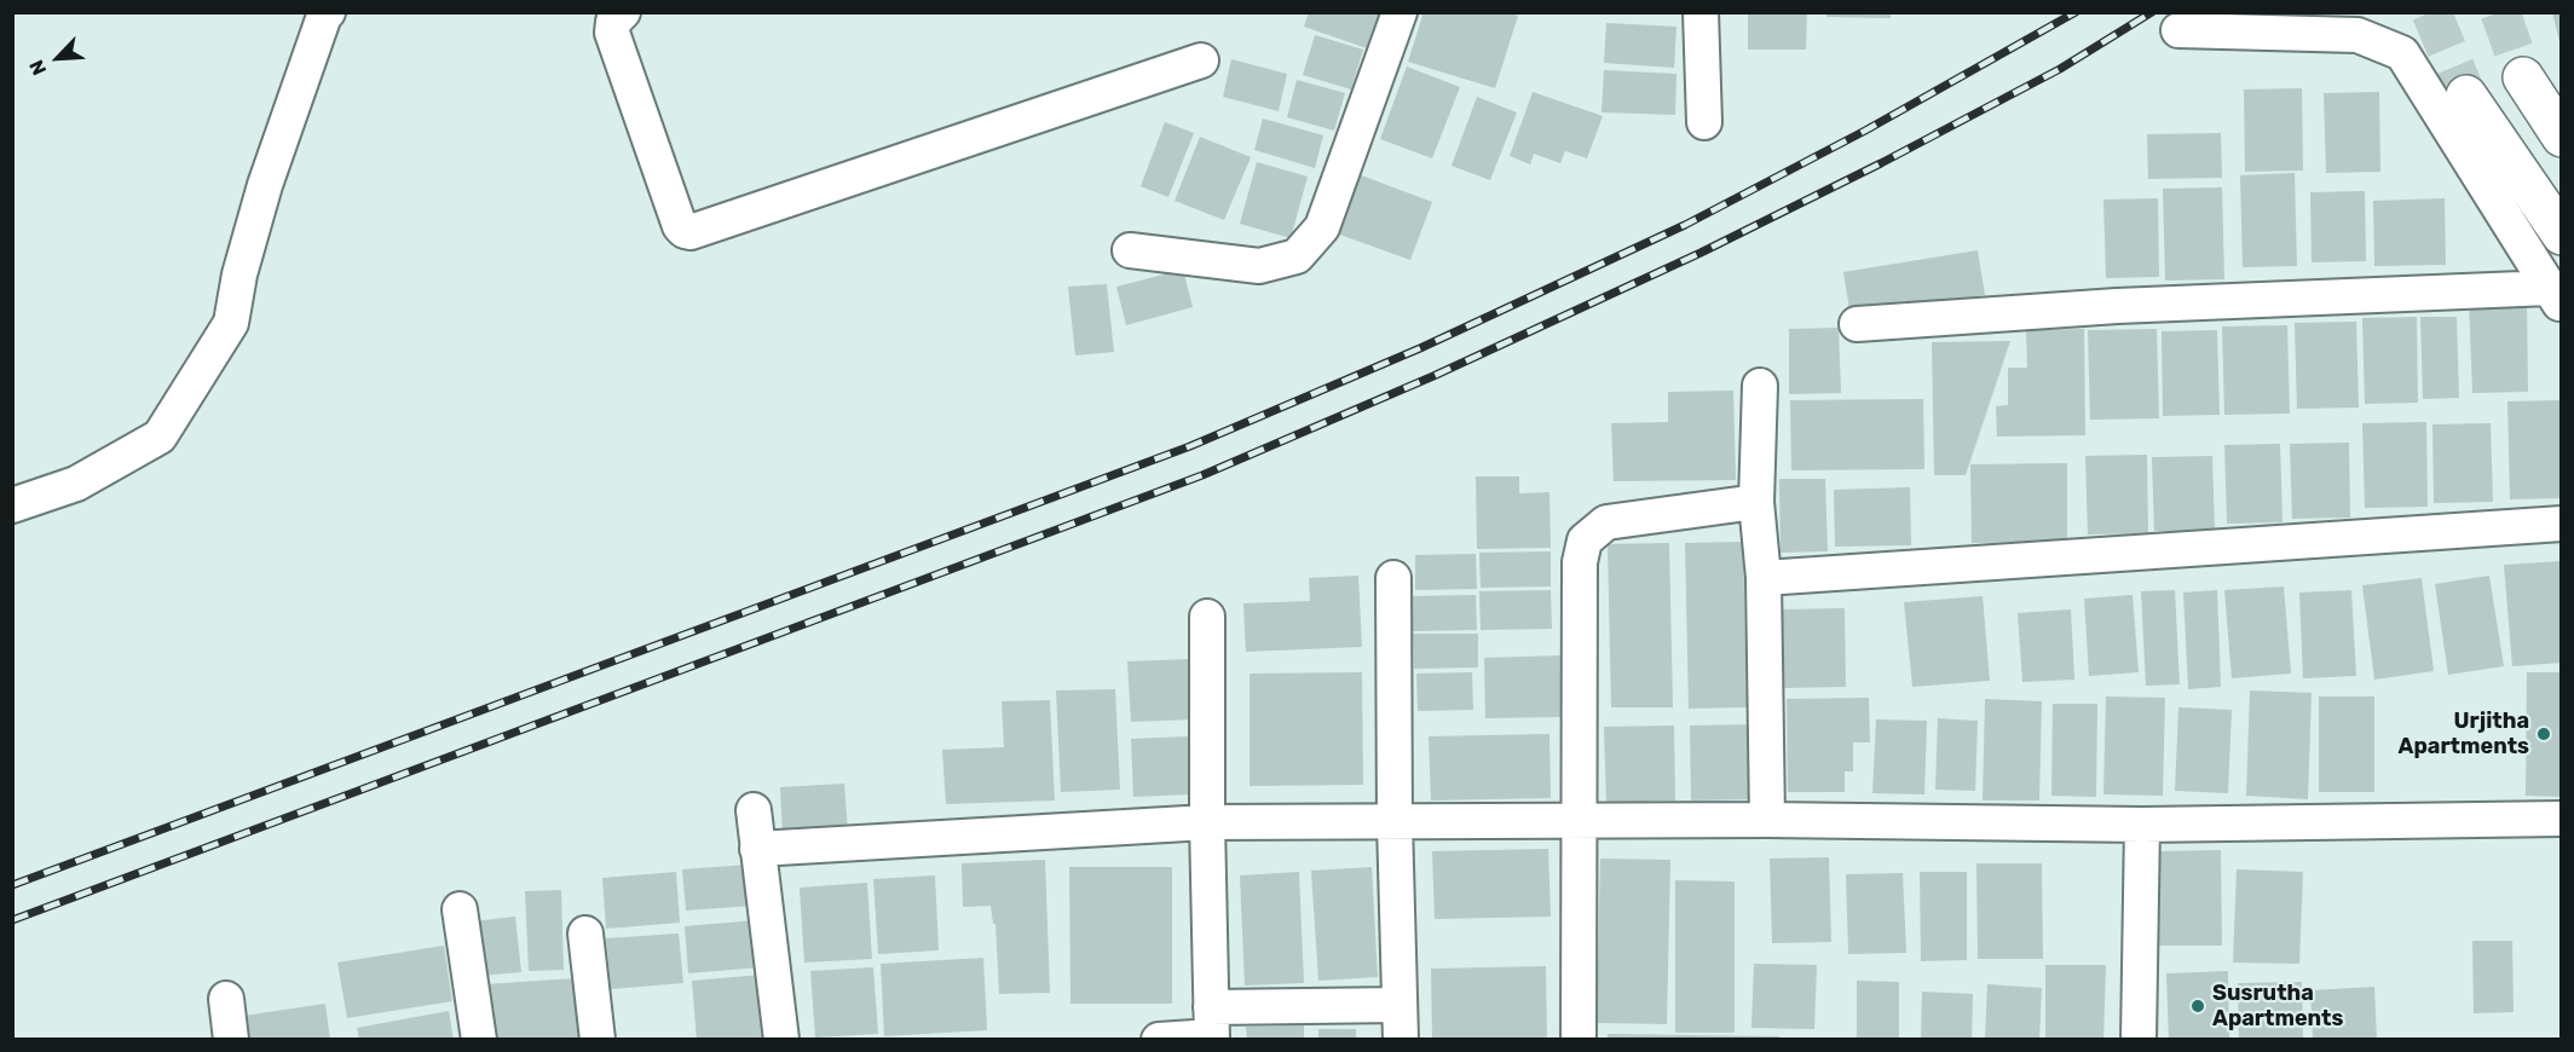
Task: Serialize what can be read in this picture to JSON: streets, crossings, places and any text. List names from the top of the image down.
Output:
{
  "places": ["Urjitha Apartments", "Susrutha Apartments"],
  "north": "bottom left"
}
